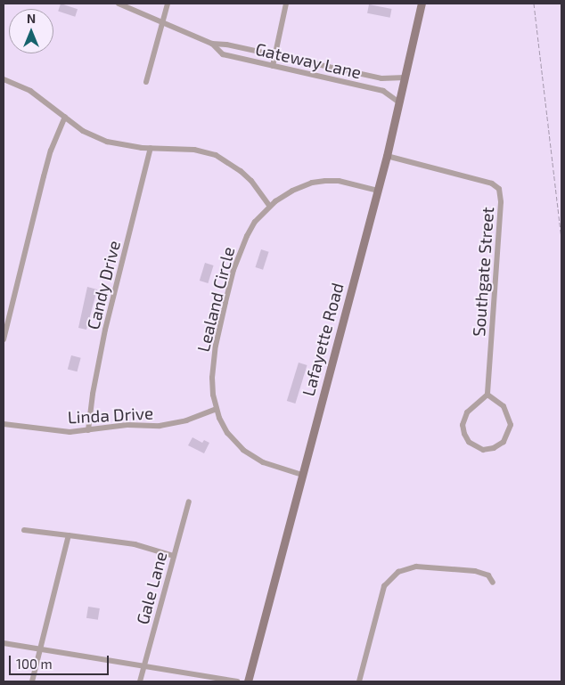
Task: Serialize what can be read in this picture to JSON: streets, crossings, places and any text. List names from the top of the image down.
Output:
{
  "streets": {
    "main road": ["Lafayette Road"],
    "street": [
      "Gateway Lane",
      "Southgate Street",
      "Candy Drive",
      "Lealand Circle",
      "Linda Drive",
      "Gale Lane"
    ]
  },
  "crossings": [
    ["Gateway Lane", "Lafayette Road"],
    ["Southgate Street", "Lafayette Road"],
    ["Candy Drive", "Linda Drive"],
    ["Lealand Circle", "Lafayette Road"],
    ["Lealand Circle", "Linda Drive"]
  ],
  "scale_bar": "100 m",
  "north": "top"
}
